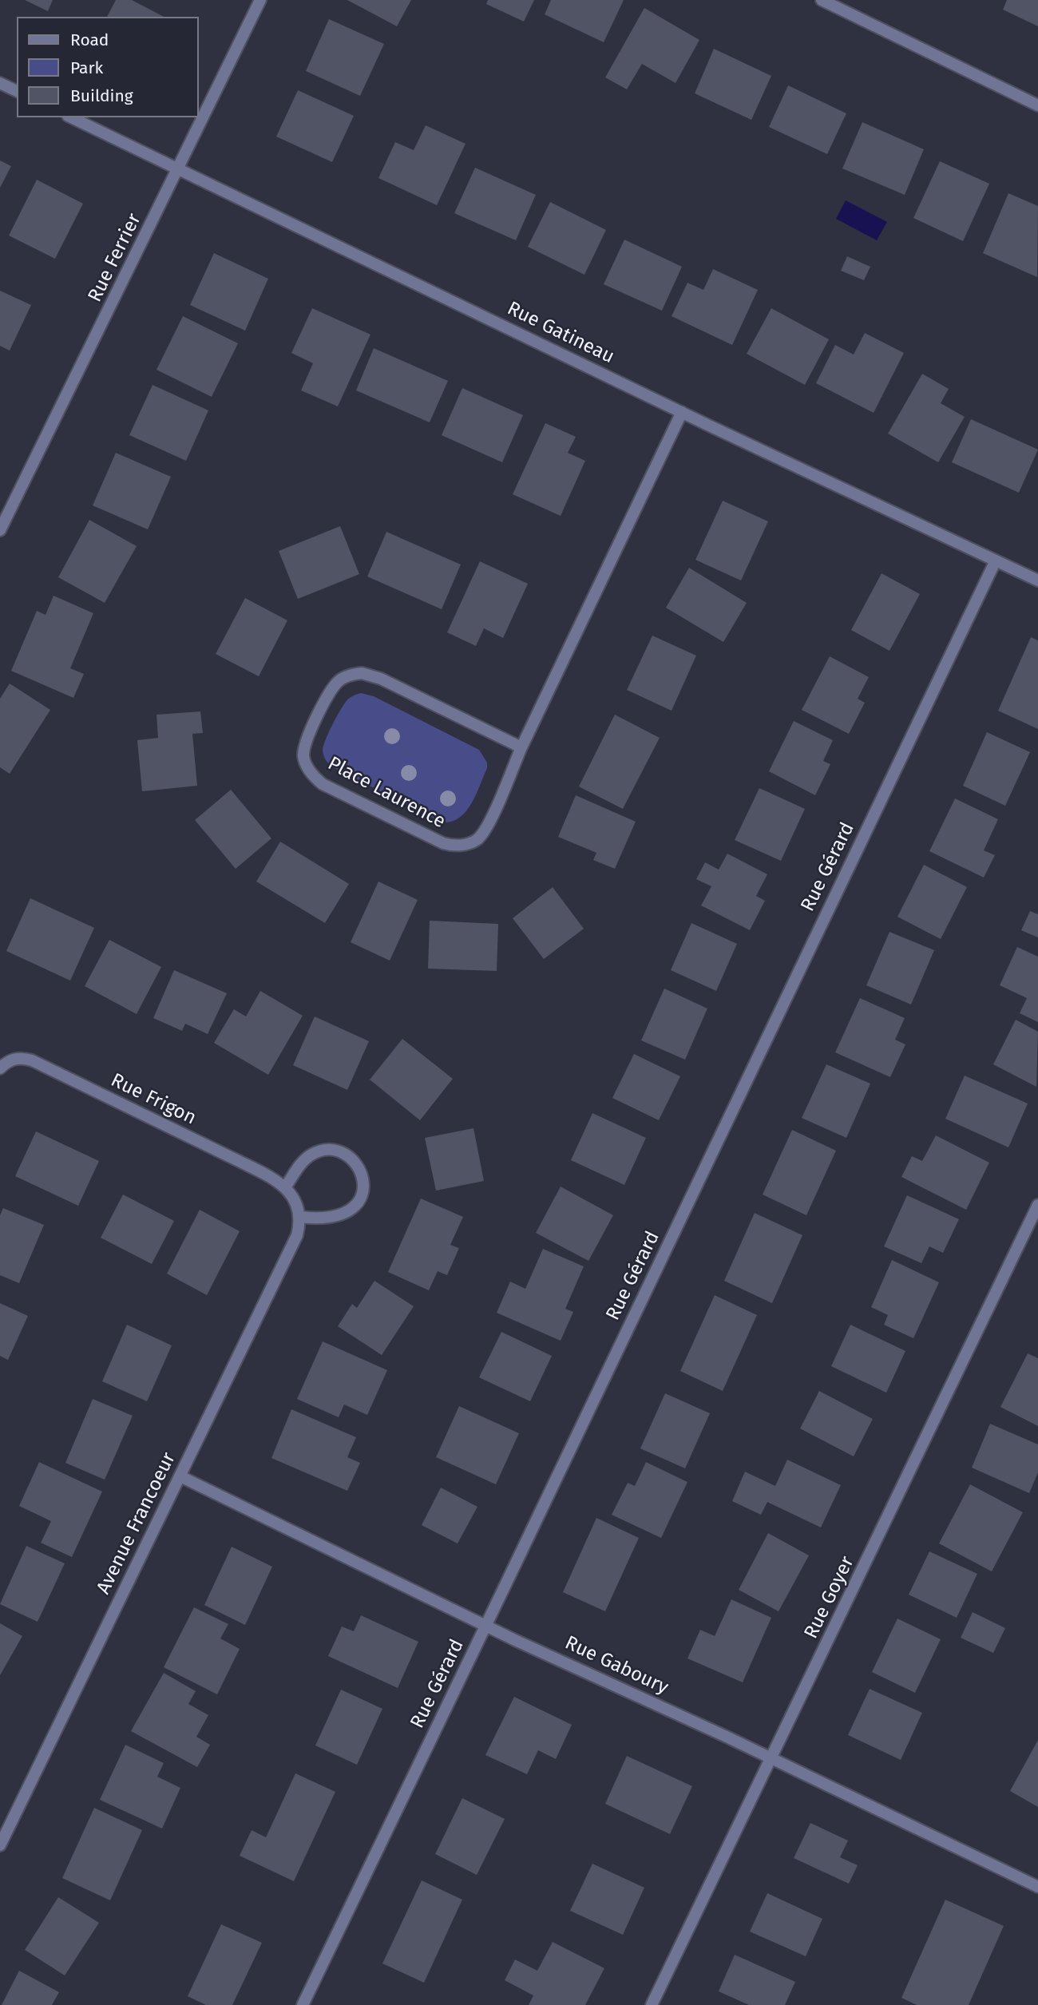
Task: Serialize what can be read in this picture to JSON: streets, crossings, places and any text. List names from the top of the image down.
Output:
{
  "streets": {
    "street": [
      "Rue Ferrier",
      "Rue Gatineau",
      "Place Laurence",
      "Rue Gérard",
      "Rue Frigon",
      "Avenue Francoeur",
      "Rue Goyer",
      "Rue Gaboury"
    ]
  },
  "crossings": [
    ["Rue Ferrier", "Rue Gatineau"],
    ["Rue Gatineau", "Place Laurence"],
    ["Rue Gatineau", "Rue Gérard"],
    ["Rue Gérard", "Rue Gaboury"],
    ["Rue Frigon", "Avenue Francoeur"],
    ["Avenue Francoeur", "Rue Gaboury"],
    ["Rue Goyer", "Rue Gaboury"]
  ],
  "legend": ["Road", "Park", "Building"]
}
